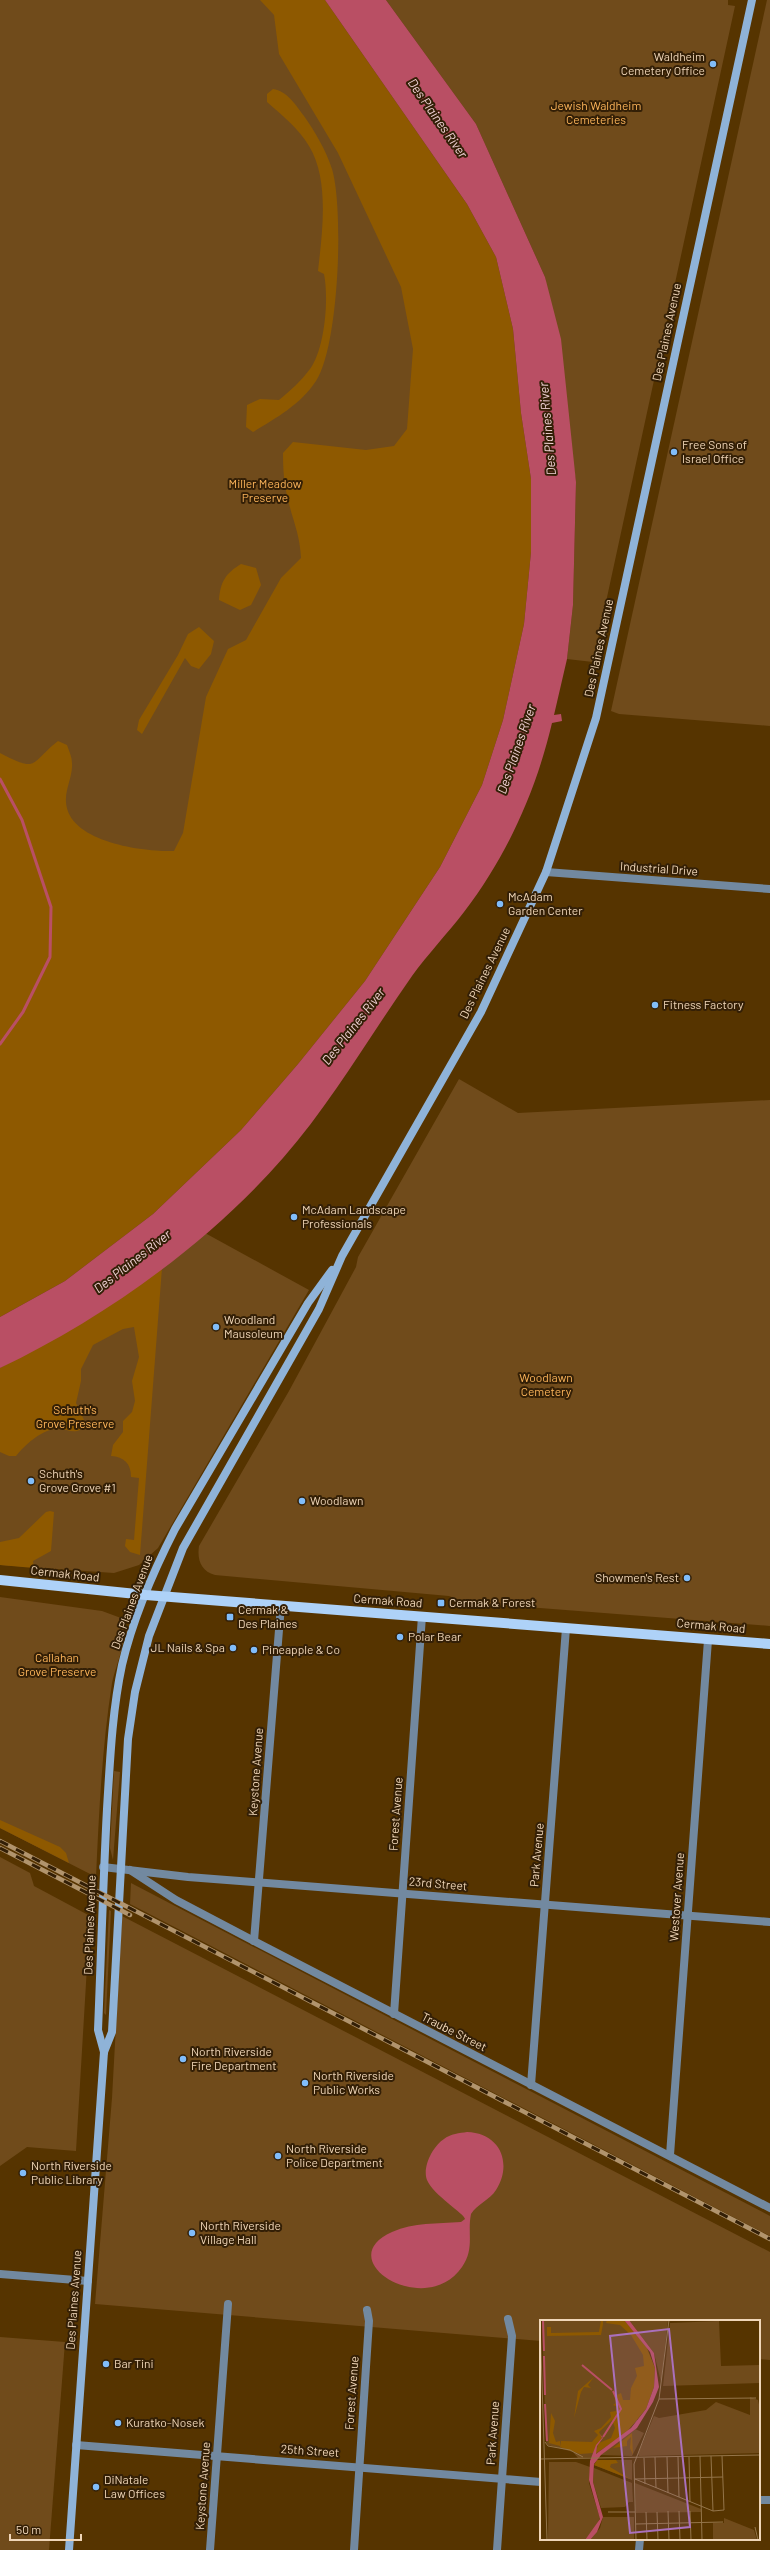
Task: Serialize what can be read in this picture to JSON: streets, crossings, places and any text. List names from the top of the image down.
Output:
{
  "streets": {
    "main road": ["Des Plaines Avenue", "Cermak Road"],
    "street": [
      "Industrial Drive",
      "Keystone Avenue",
      "Forest Avenue",
      "Park Avenue",
      "23rd Street",
      "Westover Avenue",
      "Traube Street",
      "25th Street"
    ]
  },
  "crossings": [
    ["Des Plaines Avenue", "Industrial Drive"],
    ["Des Plaines Avenue", "Cermak Road"],
    ["Des Plaines Avenue", "23rd Street"],
    ["Des Plaines Avenue", "25th Street"],
    ["Cermak Road", "Keystone Avenue"],
    ["Cermak Road", "Forest Avenue"],
    ["Cermak Road", "Park Avenue"],
    ["Cermak Road", "Westover Avenue"],
    ["Keystone Avenue", "23rd Street"],
    ["Keystone Avenue", "Traube Street"],
    ["Keystone Avenue", "25th Street"],
    ["Forest Avenue", "23rd Street"],
    ["Forest Avenue", "Traube Street"],
    ["Forest Avenue", "25th Street"],
    ["Park Avenue", "23rd Street"],
    ["Park Avenue", "Traube Street"],
    ["Park Avenue", "25th Street"],
    ["23rd Street", "Westover Avenue"],
    ["23rd Street", "Traube Street"],
    ["Westover Avenue", "Traube Street"]
  ],
  "water": ["Des Plaines River"],
  "parks": [
    "Jewish Waldheim Cemeteries",
    "Miller Meadow Preserve",
    "Woodlawn Cemetery",
    "Schuth's Grove Preserve",
    "Callahan Grove Preserve"
  ],
  "places": {
    "other": [
      "Waldheim Cemetery Office",
      "Free Sons of Israel Office",
      "McAdam Garden Center",
      "Fitness Factory",
      "McAdam Landscape Professionals",
      "Woodland Mausoleum",
      "Schuth's Grove Grove #1",
      "Woodlawn",
      "Showmen's Rest",
      "Polar Bear",
      "JL Nails & Spa",
      "Pineapple & Co",
      "North Riverside Fire Department",
      "North Riverside Public Works",
      "North Riverside Police Department",
      "North Riverside Public Library",
      "North Riverside Village Hall",
      "Bar Tini",
      "Kuratko-Nosek",
      "DiNatale Law Offices"
    ],
    "transit": ["Cermak & Forest", "Cermak & Des Plaines"]
  },
  "scale_bar": "50 m"
}
